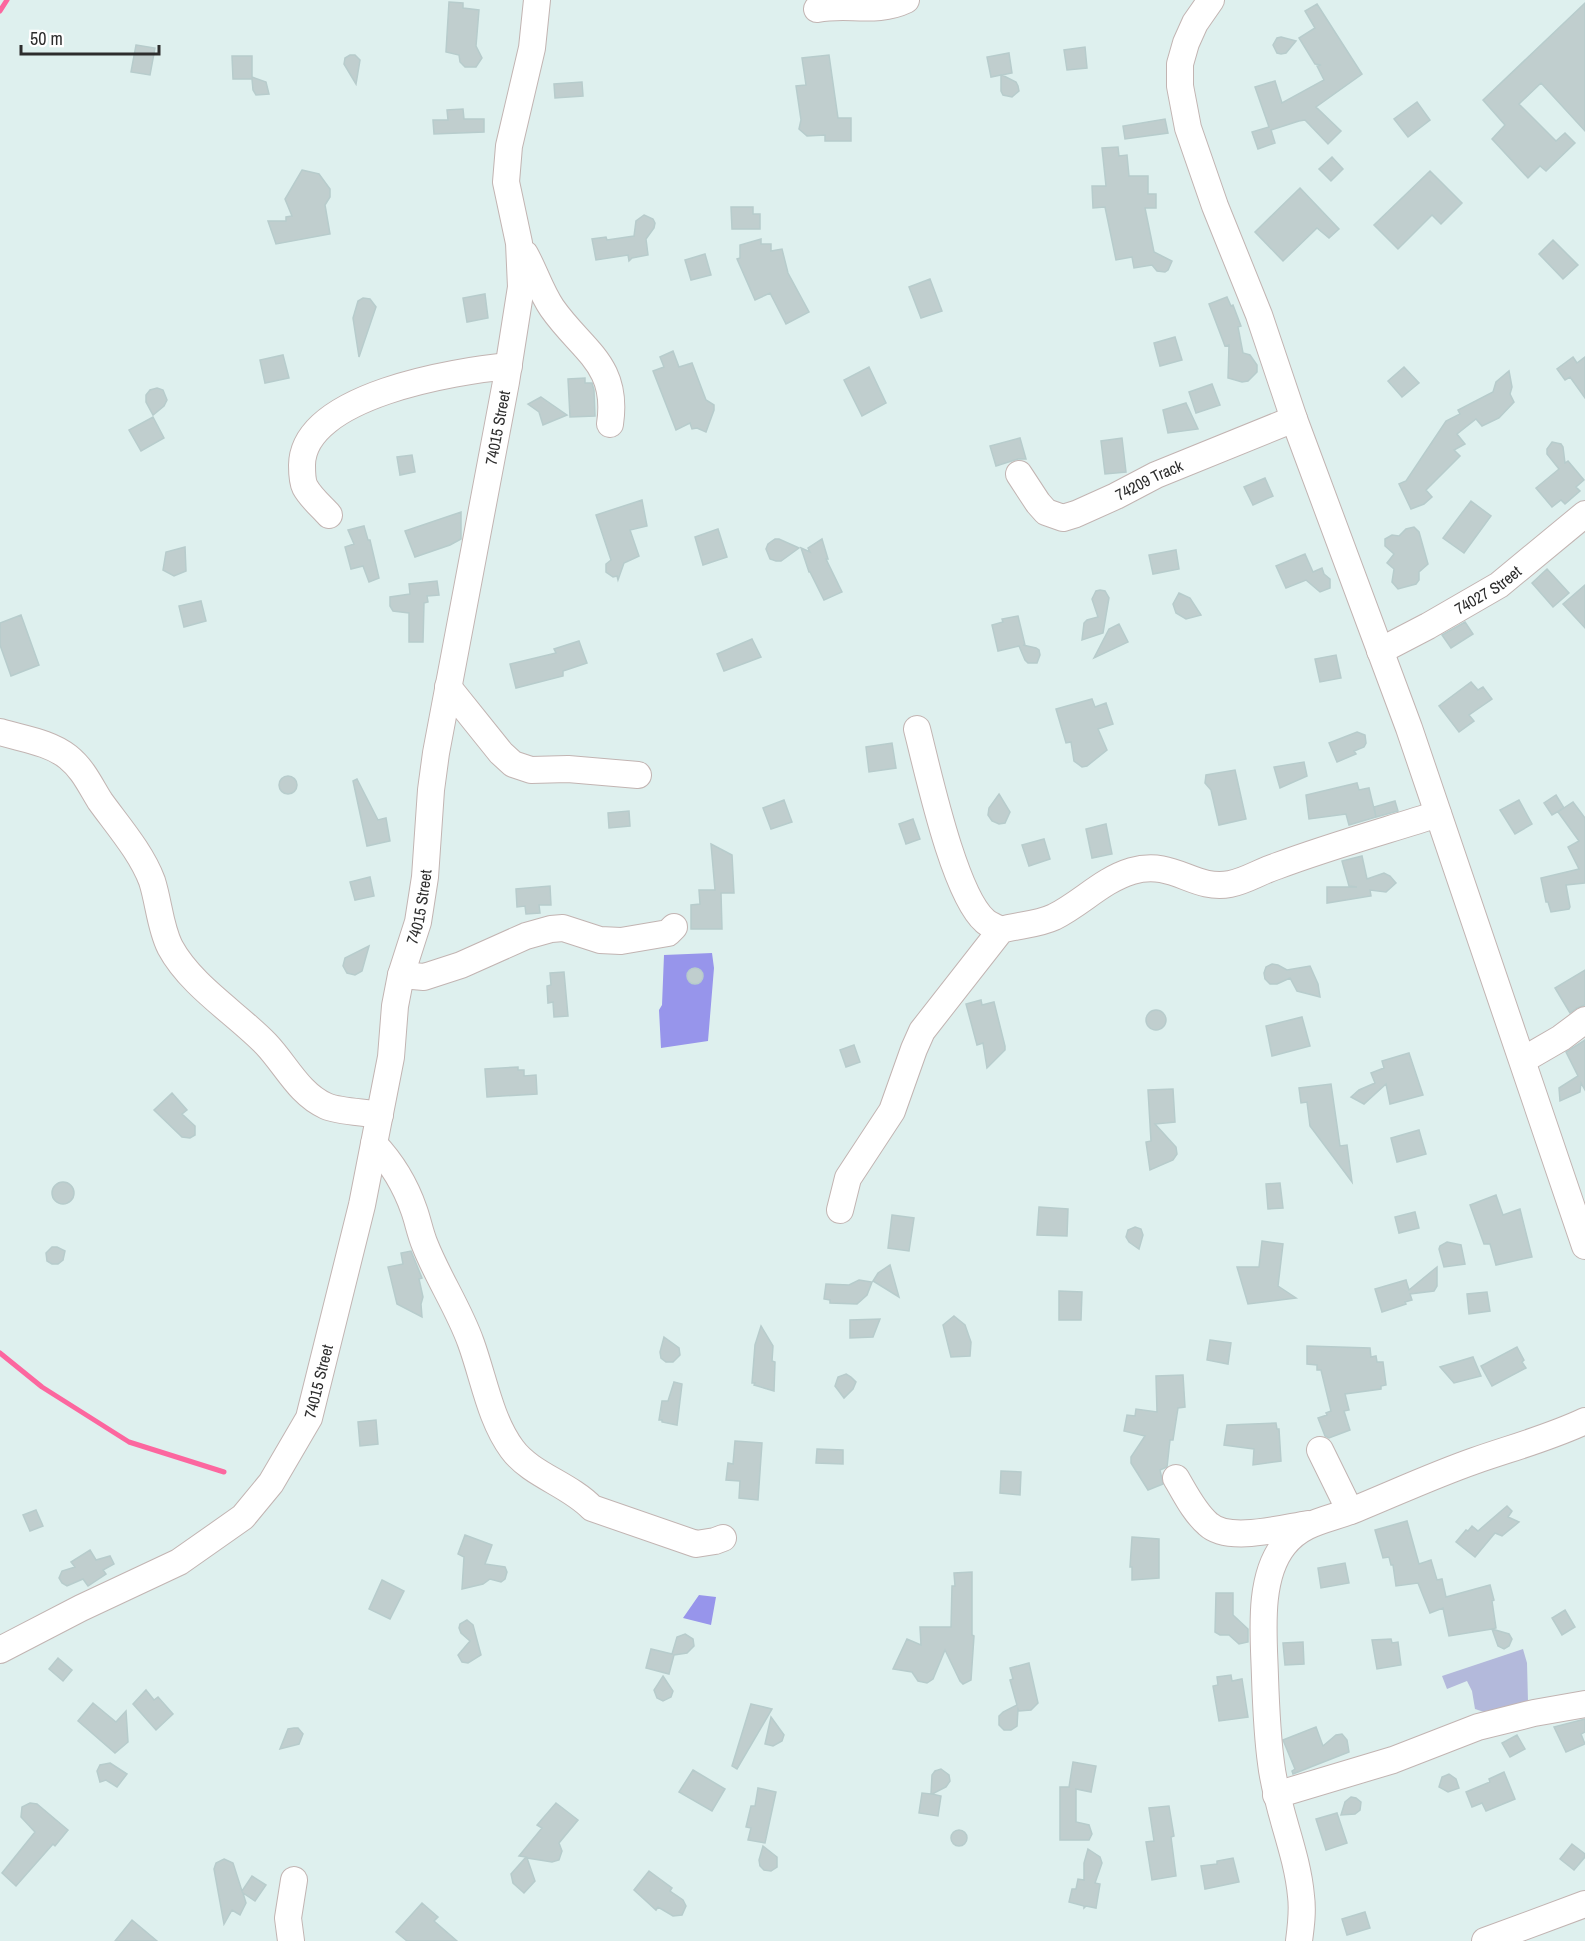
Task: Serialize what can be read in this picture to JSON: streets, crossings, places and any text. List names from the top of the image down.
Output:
{
  "streets": {
    "street": ["74015 Street", "74209 Track", "74027 Street"]
  },
  "scale_bar": "50 m"
}
